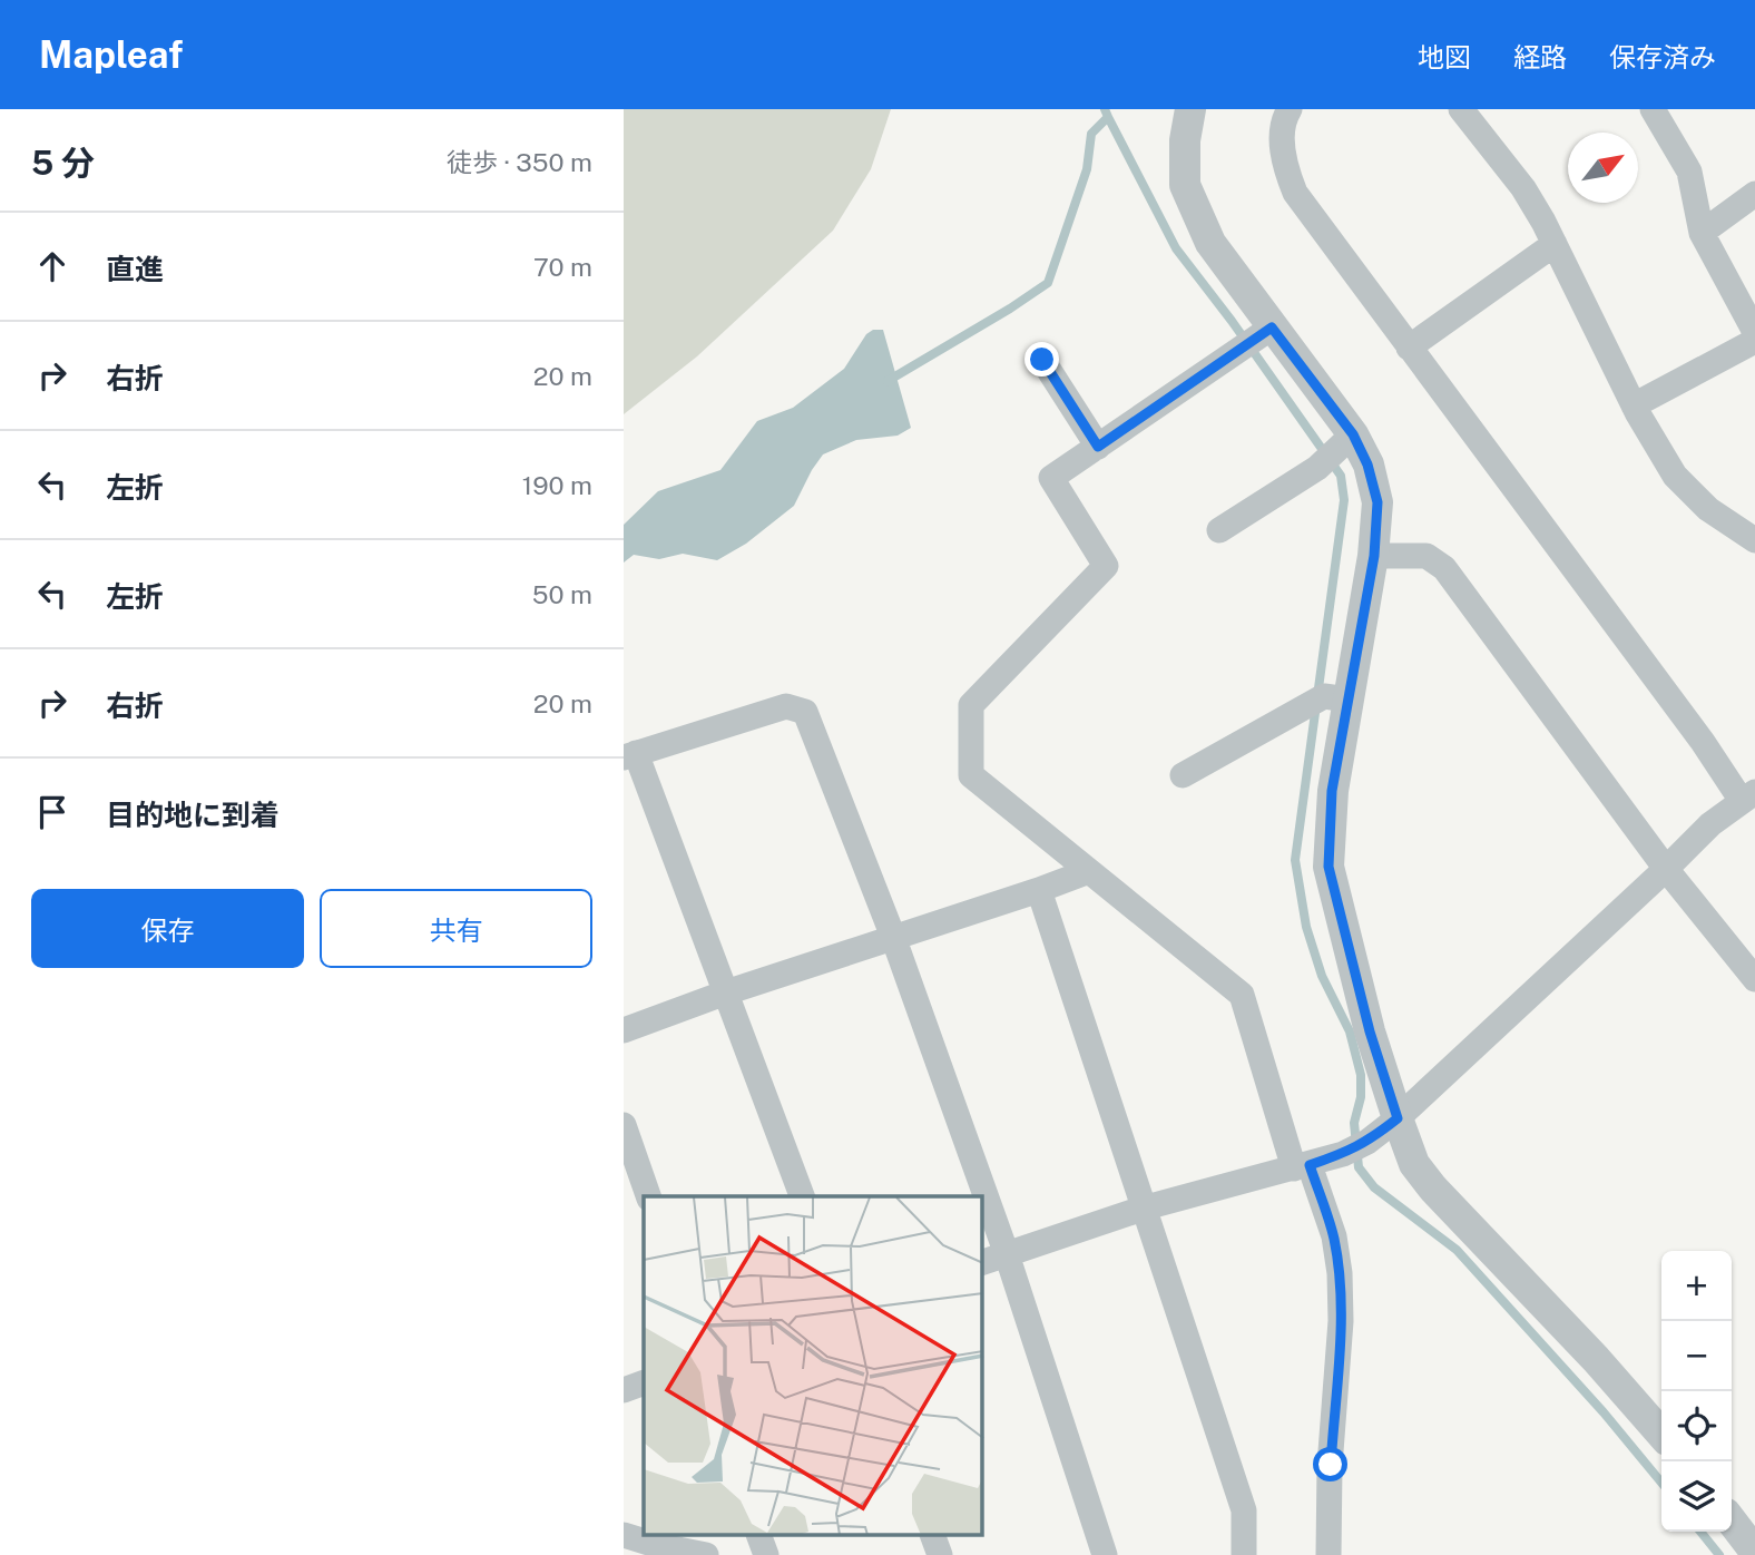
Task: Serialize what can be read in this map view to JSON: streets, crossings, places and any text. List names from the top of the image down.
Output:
{
  "north": "top right",
  "page": {
    "header": "Mapleaf",
    "nav": ["地図", "経路", "保存済み"],
    "heading": ["5 分", "徒歩 · 350 m"],
    "list": [
      ["直進", "70 m"],
      ["右折", "20 m"],
      ["左折", "190 m"],
      ["左折", "50 m"],
      ["右折", "20 m"],
      "目的地に到着"
    ],
    "buttons": ["保存", "共有"],
    "map_buttons": ["+", "−"]
  }
}
